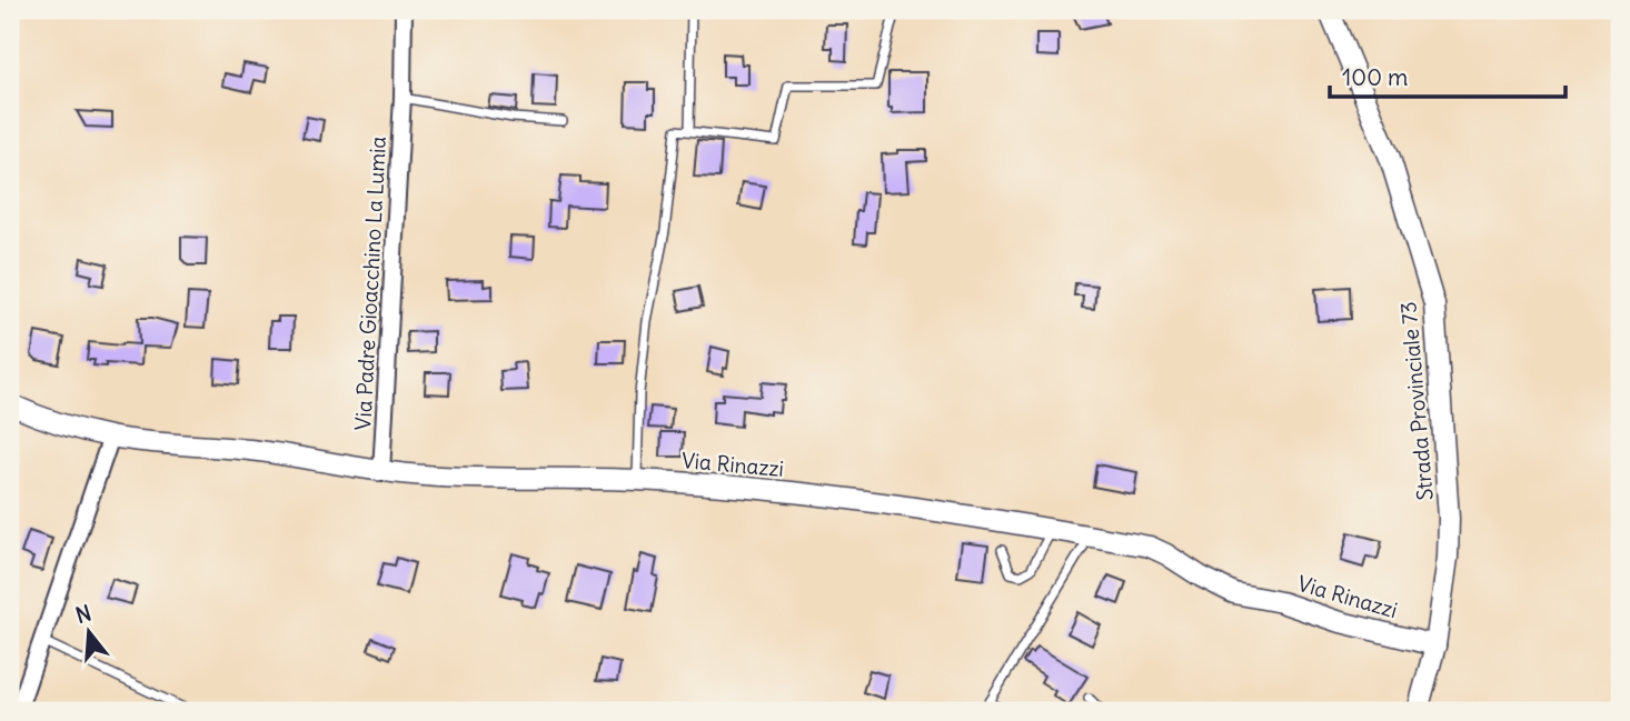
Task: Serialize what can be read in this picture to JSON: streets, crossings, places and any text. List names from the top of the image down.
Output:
{
  "streets": {
    "street": ["Via Padre Gioacchino La Lumia", "Strada Provinciale 73", "Via Rinazzi"]
  },
  "crossings": [
    ["Via Padre Gioacchino La Lumia", "Via Rinazzi"],
    ["Strada Provinciale 73", "Via Rinazzi"]
  ],
  "scale_bar": "100 m",
  "north": "top"
}
